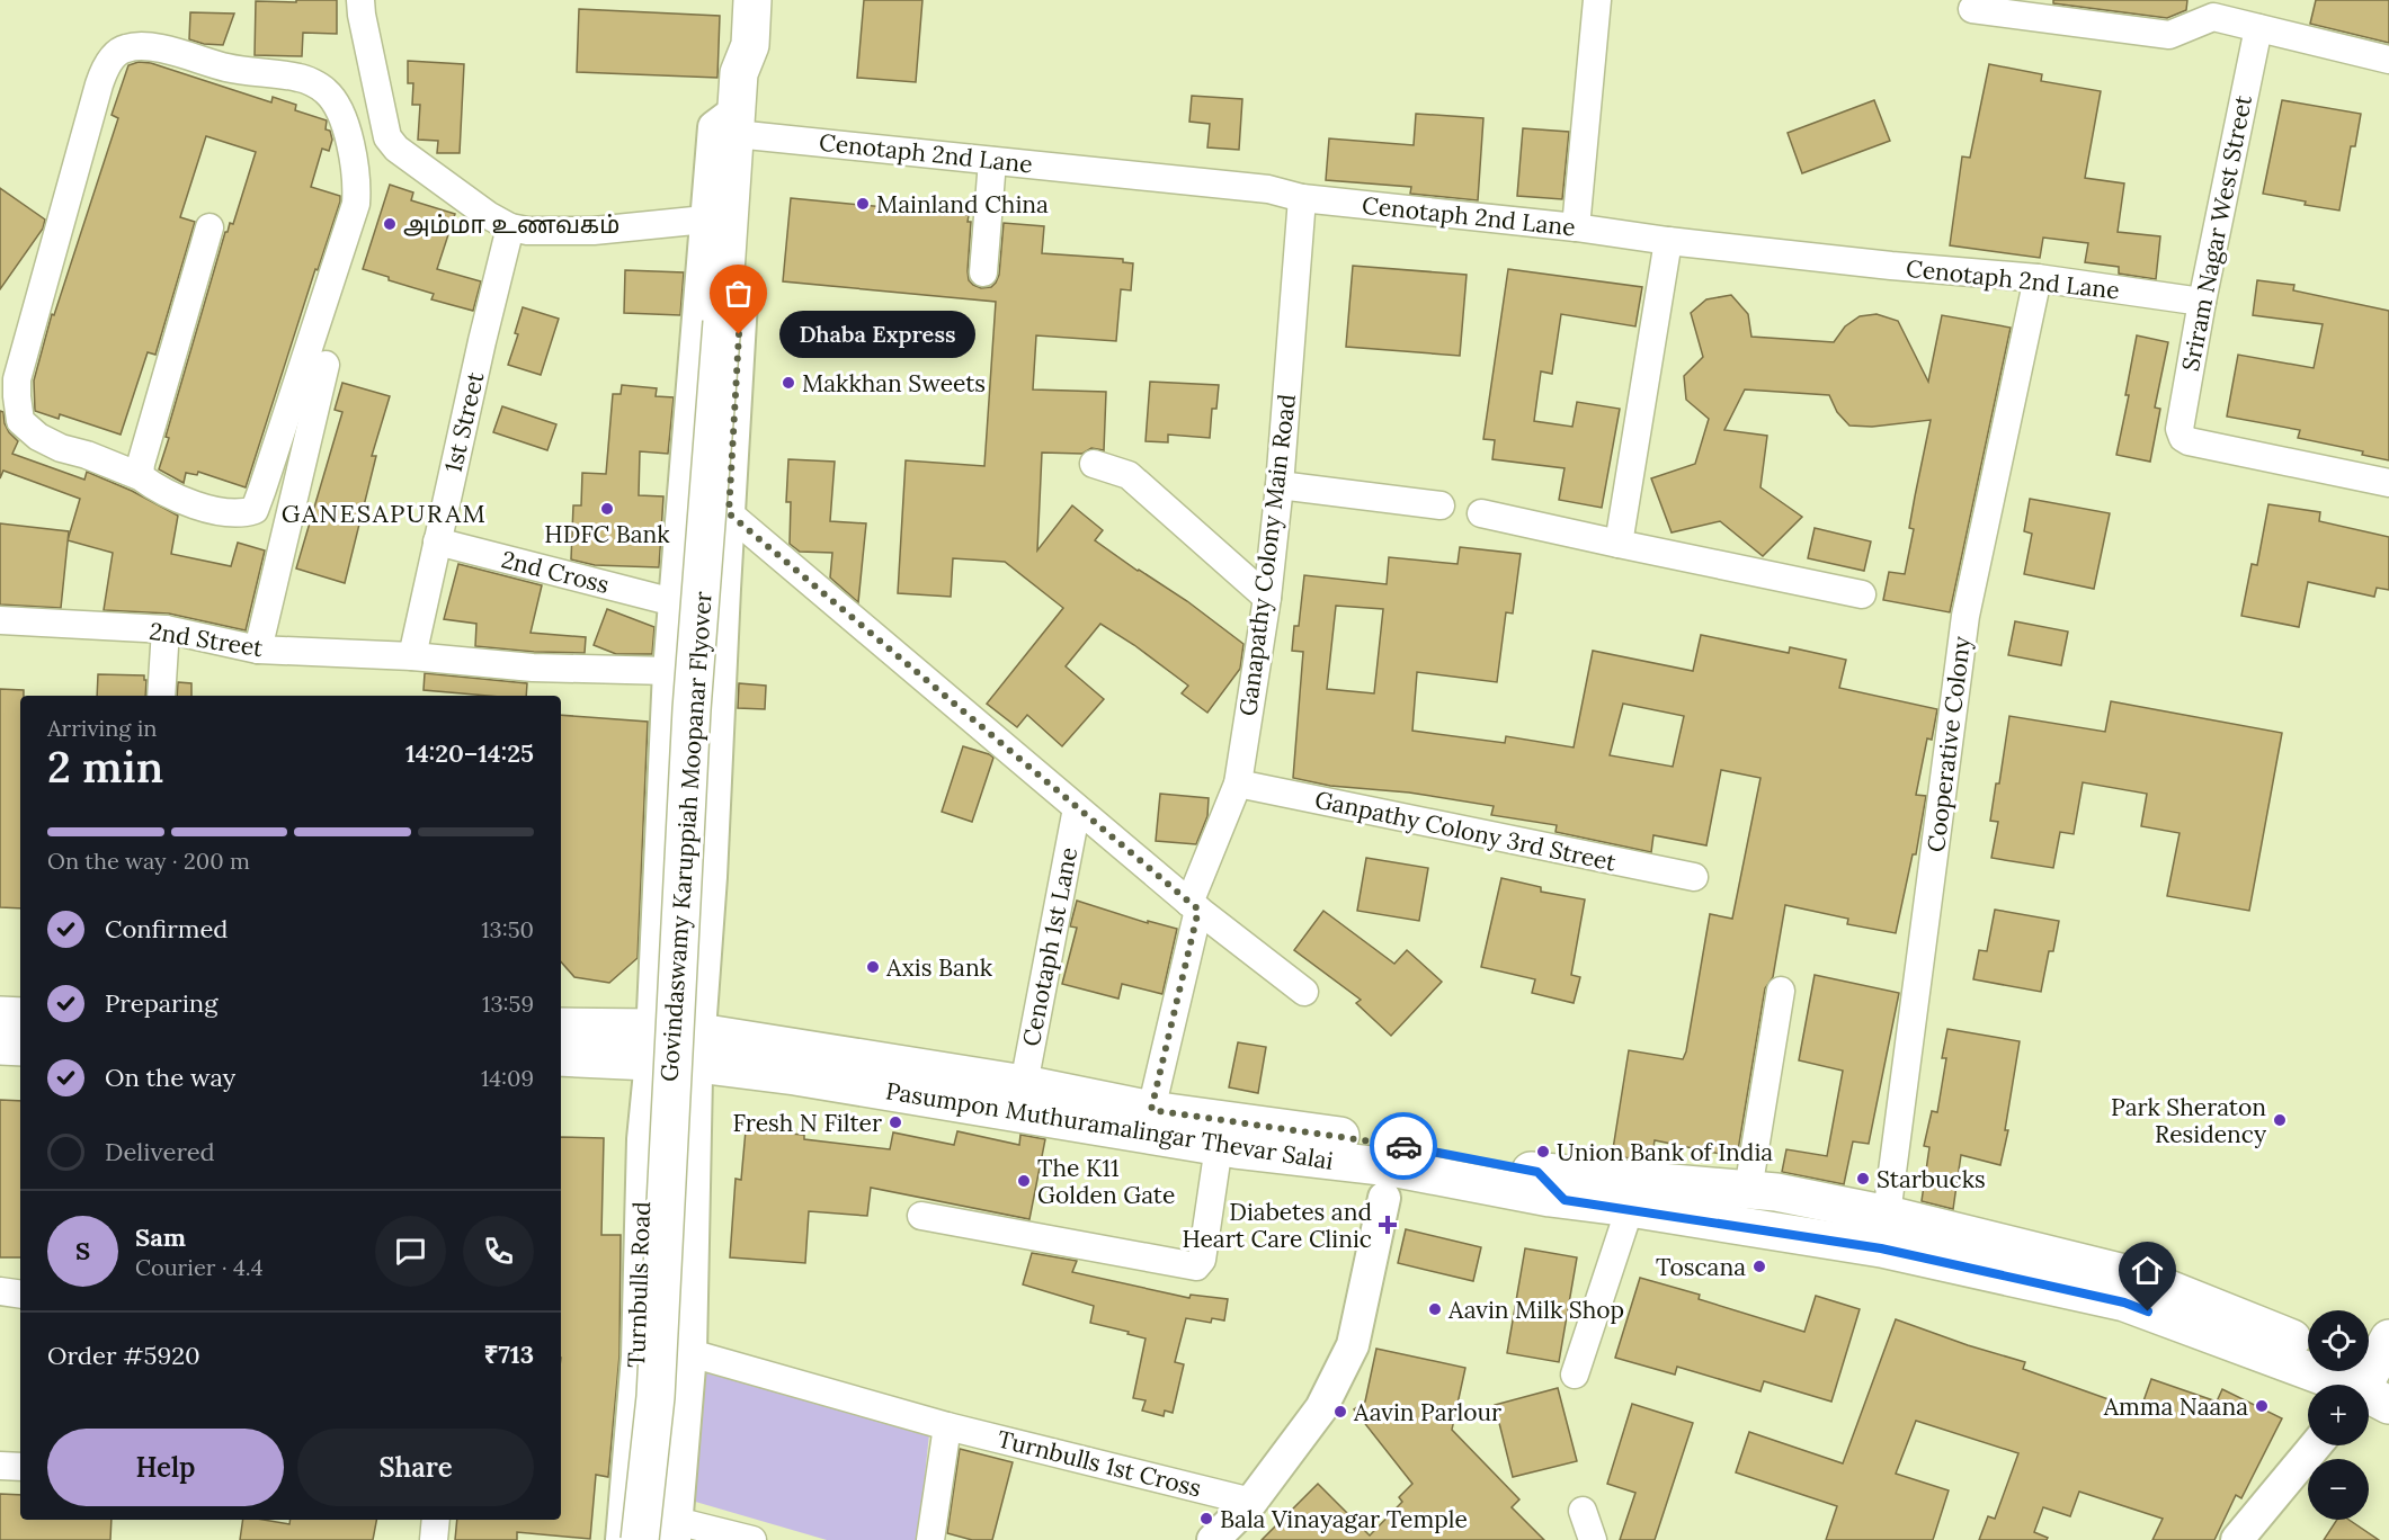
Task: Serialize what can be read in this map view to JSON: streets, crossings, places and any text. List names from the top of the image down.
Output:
{
  "streets": {
    "main road": ["Govindaswamy Karuppiah Moopanar Flyover", "Pasumpon Muthuramalingar Thevar Salai"],
    "street": [
      "Cenotaph 2nd Lane",
      "Sriram Nagar West Street",
      "1st Street",
      "Ganapathy Colony Main Road",
      "2nd Cross",
      "2nd Street",
      "Cooperative Colony",
      "Ganpathy Colony 3rd Street",
      "Cenotaph 1st Lane",
      "Turnbulls Road",
      "Turnbulls 1st Cross"
    ]
  },
  "crossings": [
    ["Cenotaph 2nd Lane", "Sriram Nagar West Street"],
    ["Cenotaph 2nd Lane", "Ganapathy Colony Main Road"],
    ["Cenotaph 2nd Lane", "Cooperative Colony"],
    ["Cenotaph 2nd Lane", "Govindaswamy Karuppiah Moopanar Flyover"],
    ["Cenotaph 2nd Lane", "Turnbulls Road"],
    ["1st Street", "2nd Cross"],
    ["1st Street", "2nd Street"],
    ["Ganapathy Colony Main Road", "Ganpathy Colony 3rd Street"],
    ["Ganapathy Colony Main Road", "Cenotaph 1st Lane"],
    ["Ganapathy Colony Main Road", "Pasumpon Muthuramalingar Thevar Salai"],
    ["2nd Cross", "Turnbulls Road"],
    ["2nd Street", "Turnbulls Road"],
    ["Cooperative Colony", "Pasumpon Muthuramalingar Thevar Salai"],
    ["Govindaswamy Karuppiah Moopanar Flyover", "Turnbulls Road"],
    ["Cenotaph 1st Lane", "Pasumpon Muthuramalingar Thevar Salai"],
    ["Pasumpon Muthuramalingar Thevar Salai", "Turnbulls Road"]
  ],
  "districts": ["GANESAPURAM"],
  "places": {
    "other": [
      "Mainland China",
      "அம்மா உணவகம்",
      "Dhaba Express",
      "Makkhan Sweets",
      "HDFC Bank",
      "Axis Bank",
      "Park Sheraton Residency",
      "Fresh N Filter",
      "Union Bank of India",
      "Starbucks",
      "The K11 Golden Gate",
      "Toscana",
      "Aavin Milk Shop",
      "Amma Naana",
      "Aavin Parlour",
      "Bala Vinayagar Temple"
    ],
    "health": ["Diabetes and Heart Care Clinic"]
  },
  "page": {
    "bubble": "Dhaba Express",
    "heading": ["2 min", "Arriving in", "14:20–14:25"],
    "panel": [
      "Sam",
      "Courier · 4.4",
      "Order #5920",
      "₹713"
    ],
    "bar": "On the way · 200 m",
    "list": [
      ["Confirmed", "13:50"],
      ["Preparing", "13:59"],
      ["On the way", "14:09"],
      "Delivered"
    ],
    "round": "S",
    "map_buttons": ["+", "−"],
    "buttons": ["Help", "Share"]
  }
}
